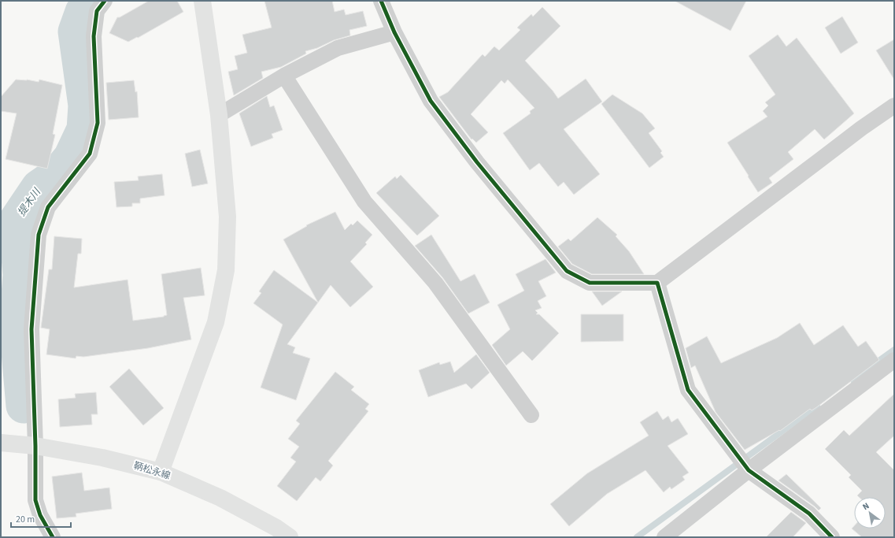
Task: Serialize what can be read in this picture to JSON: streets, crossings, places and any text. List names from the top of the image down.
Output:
{
  "streets": {
    "street": ["鞆松永線"]
  },
  "water": ["提木川"],
  "scale_bar": "20 m",
  "north": "top left"
}
